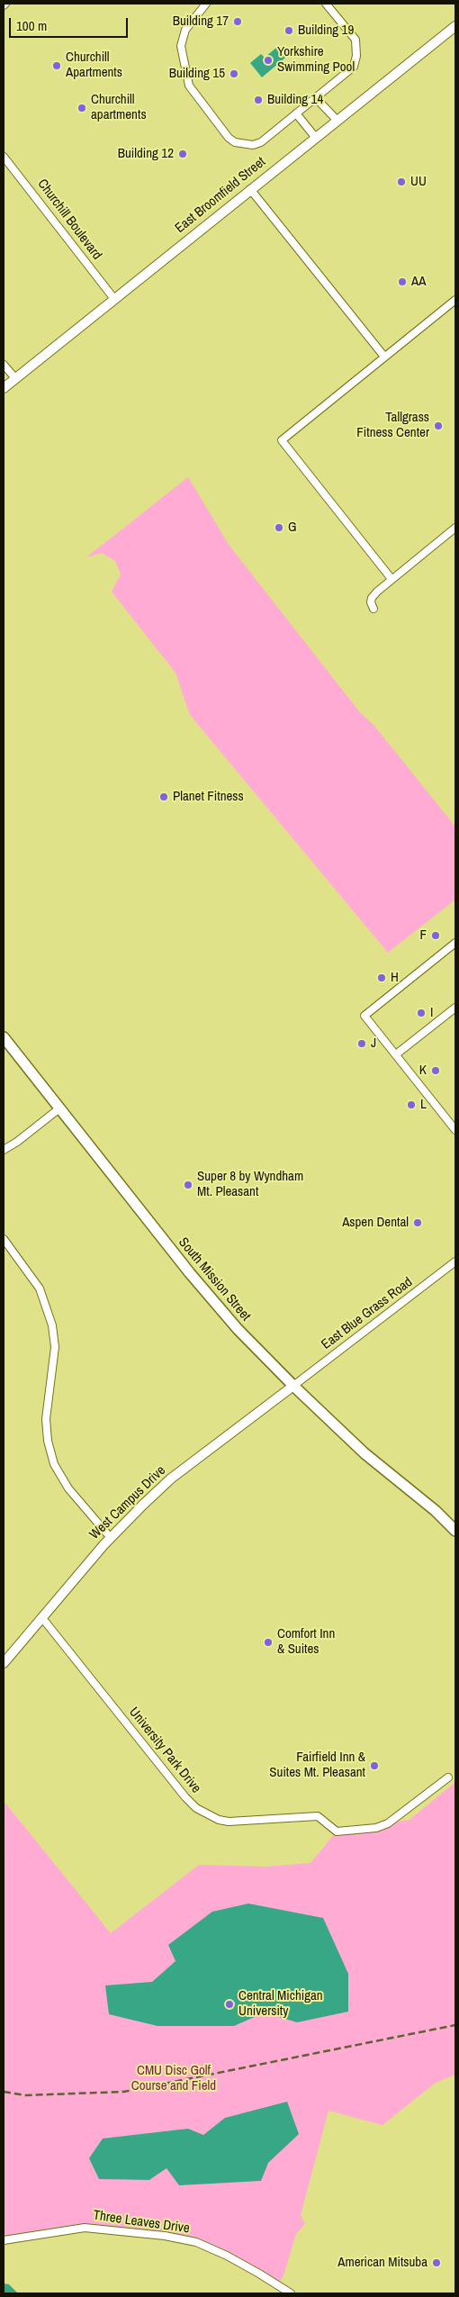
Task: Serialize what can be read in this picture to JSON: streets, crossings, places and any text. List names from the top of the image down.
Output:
{
  "streets": {
    "main road": ["East Broomfield Street", "South Mission Street", "West Campus Drive"],
    "street": [
      "Churchill Boulevard",
      "East Blue Grass Road",
      "University Park Drive",
      "Three Leaves Drive"
    ]
  },
  "crossings": [
    ["East Broomfield Street", "Churchill Boulevard"],
    ["South Mission Street", "East Blue Grass Road"],
    ["South Mission Street", "West Campus Drive"],
    ["East Blue Grass Road", "West Campus Drive"],
    ["West Campus Drive", "University Park Drive"]
  ],
  "parks": ["CMU Disc Golf Course and Field"],
  "places": [
    "Building 17",
    "Building 19",
    "Yorkshire Swimming Pool",
    "Churchill Apartments",
    "Building 15",
    "Building 14",
    "Churchill apartments",
    "Building 12",
    "UU",
    "AA",
    "Tallgrass Fitness Center",
    "G",
    "Planet Fitness",
    "F",
    "H",
    "I",
    "J",
    "K",
    "L",
    "Super 8 by Wyndham Mt. Pleasant",
    "Aspen Dental",
    "Comfort Inn & Suites",
    "Fairfield Inn & Suites Mt. Pleasant",
    "Central Michigan University",
    "American Mitsuba"
  ],
  "scale_bar": "100 m"
}
